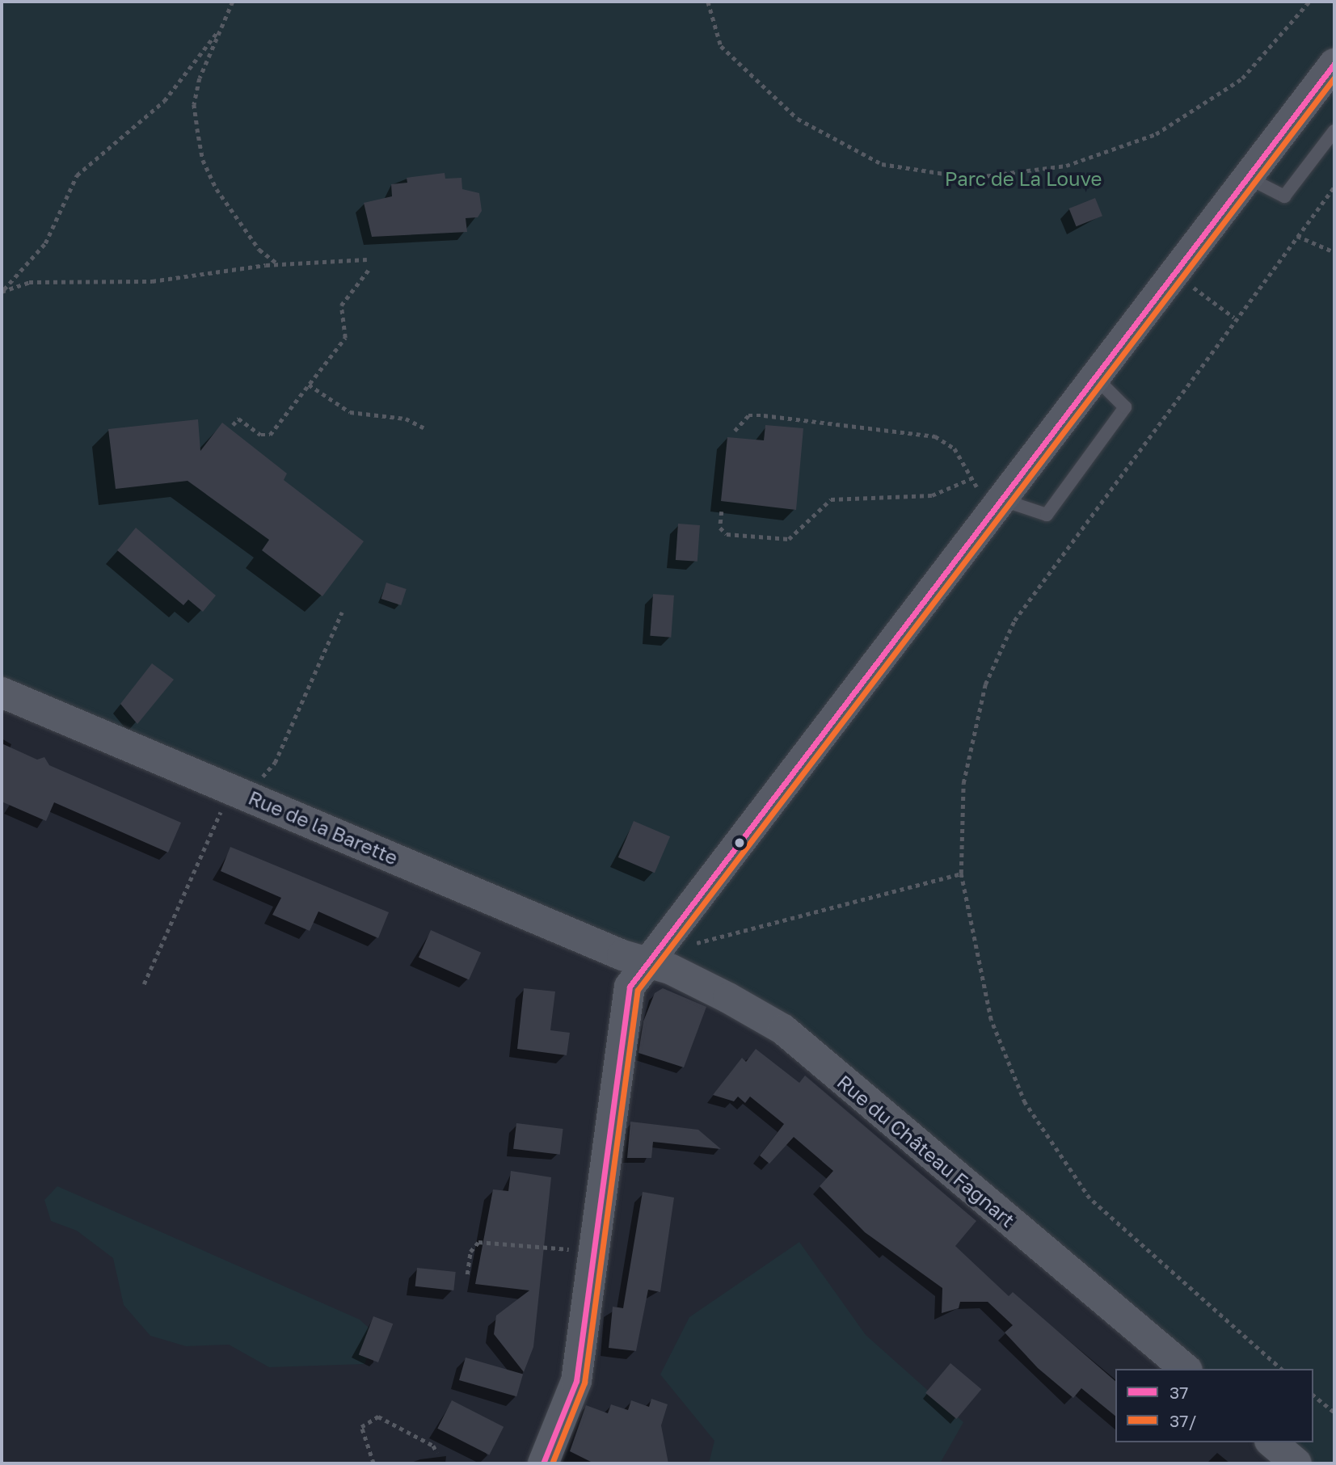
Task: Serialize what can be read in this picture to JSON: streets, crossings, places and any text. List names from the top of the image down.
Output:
{
  "streets": {
    "street": ["Rue de la Barette", "Rue du Château Fagnart"]
  },
  "crossings": [
    ["Rue de la Barette", "Rue du Château Fagnart"]
  ],
  "parks": ["Parc de La Louve"],
  "lines": ["transit line 37", "transit line 37/"],
  "legend": ["37", "37/"]
}
